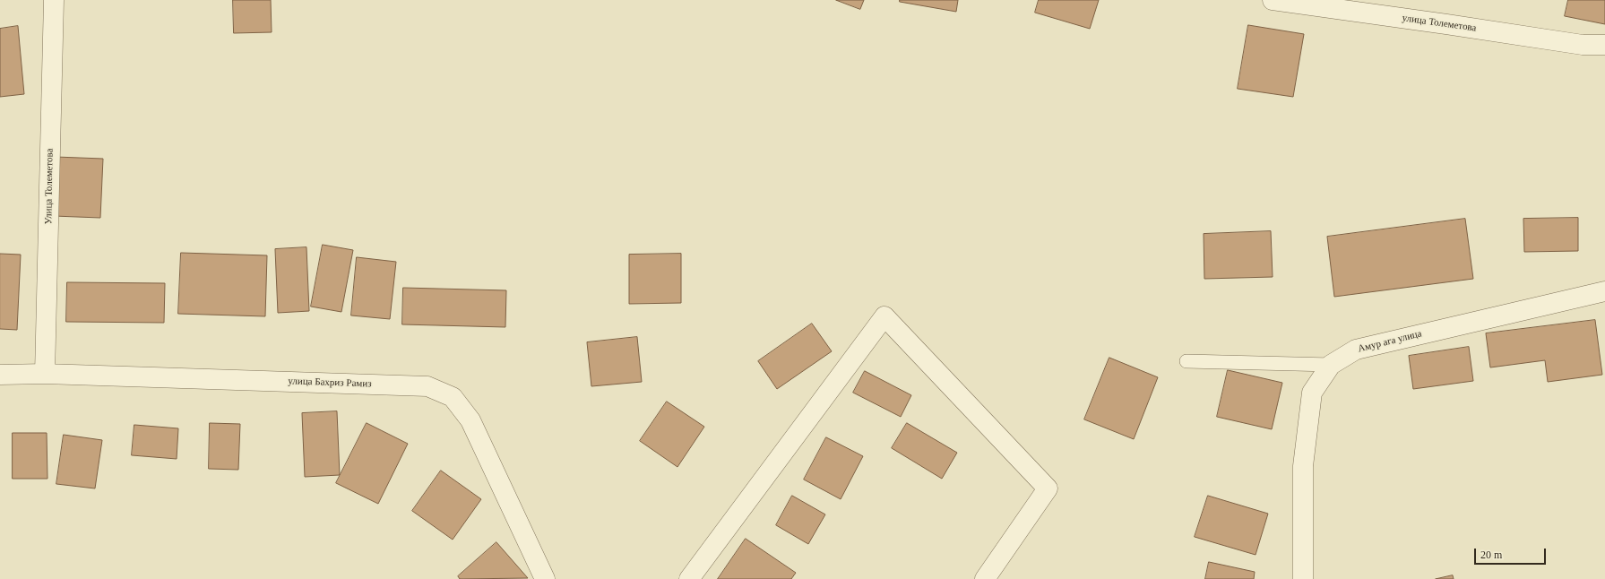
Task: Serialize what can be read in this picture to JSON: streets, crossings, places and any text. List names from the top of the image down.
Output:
{
  "streets": {
    "street": [
      "улица Толеметова",
      "Улица Толеметова",
      "Амур ага улица",
      "улица Бахриз Рамиз"
    ]
  },
  "crossings": [
    ["Улица Толеметова", "улица Бахриз Рамиз"]
  ],
  "scale_bar": "20 m"
}
